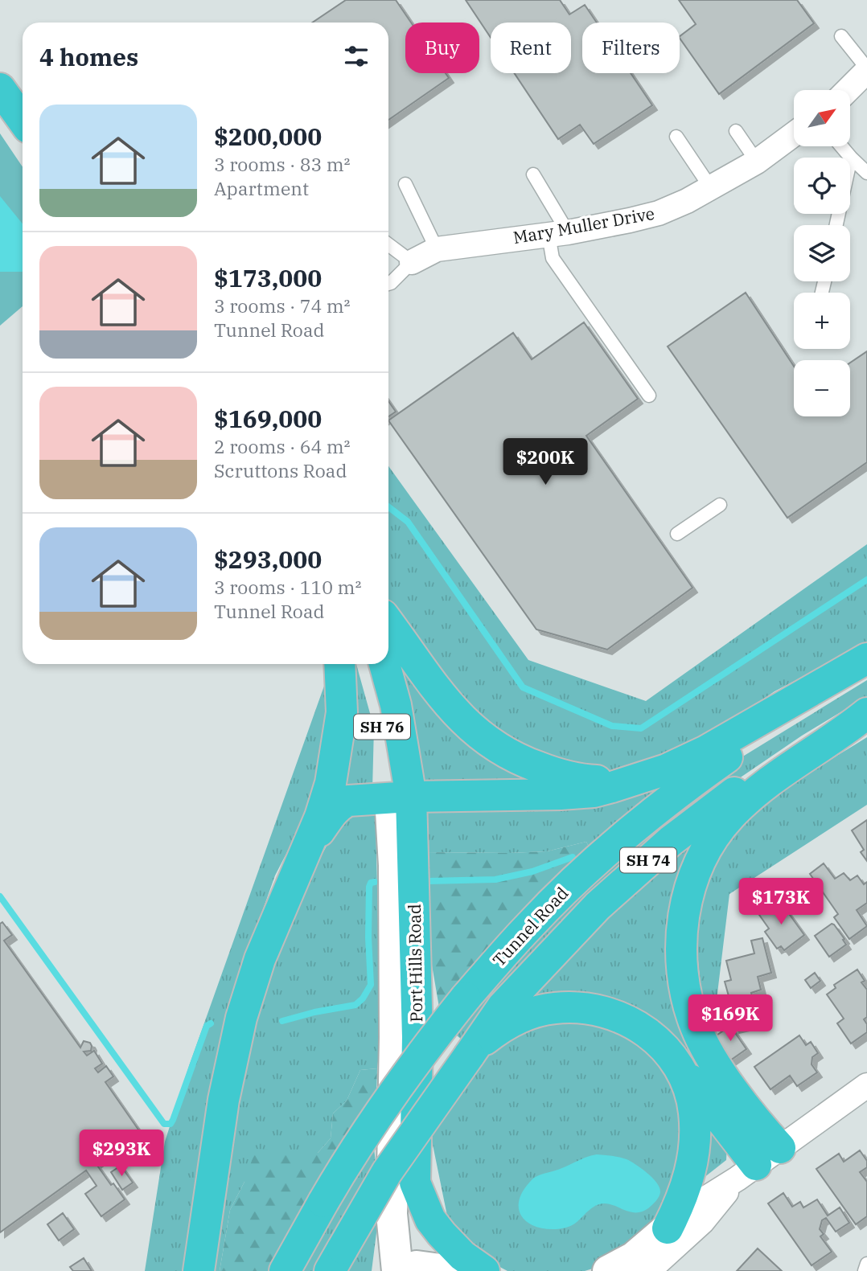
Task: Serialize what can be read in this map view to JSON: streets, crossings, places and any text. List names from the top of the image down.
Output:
{
  "streets": {
    "highway": [
      "SH 76",
      "SH 74",
      "Tunnel Road",
      "Port Hills Road"
    ],
    "street": ["Mary Muller Drive"]
  },
  "north": "top right",
  "page": {
    "chip": ["Buy", "Rent", "Filters"],
    "heading": "4 homes",
    "map_buttons": ["+", "−"],
    "list": [
      {
        "name": "$200,000",
        "note": "3 rooms · 83 m² · Apartment"
      },
      {
        "name": "$173,000",
        "note": "3 rooms · 74 m² · Tunnel Road"
      },
      {
        "name": "$169,000",
        "note": "2 rooms · 64 m² · Scruttons Road"
      },
      {
        "name": "$293,000",
        "note": "3 rooms · 110 m² · Tunnel Road"
      }
    ],
    "price": [
      "$200K",
      "$173K",
      "$169K",
      "$293K"
    ]
  }
}
